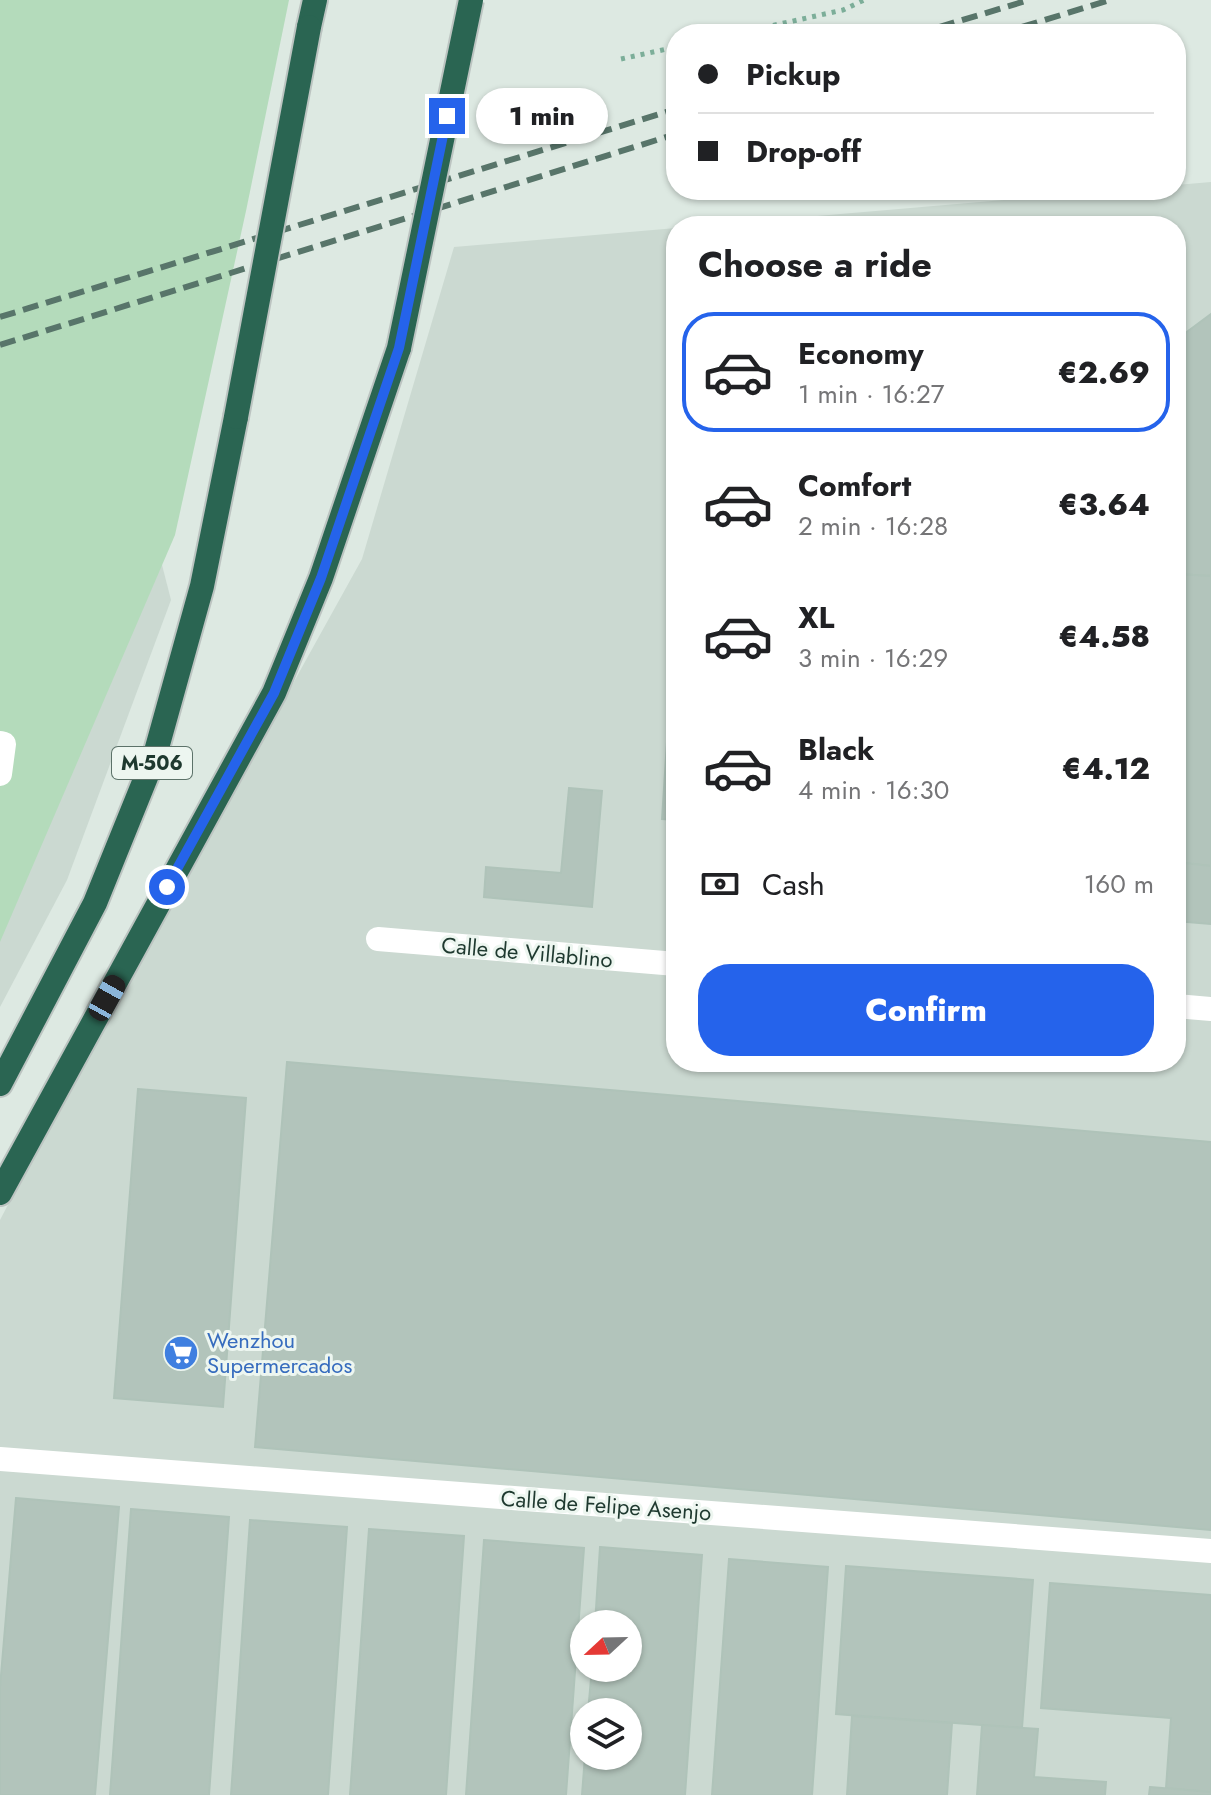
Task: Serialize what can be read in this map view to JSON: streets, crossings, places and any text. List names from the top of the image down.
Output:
{
  "streets": {
    "highway": ["M-506"],
    "street": ["Calle de Villablino", "Calle de Felipe Asenjo"]
  },
  "places": {
    "supermarket": ["Wenzhou Supermercados"]
  },
  "north": "left",
  "page": {
    "banner": ["Pickup", "Drop-off"],
    "bubble": "1 min",
    "heading": "Choose a ride",
    "list": [
      {
        "name": "Economy",
        "note": "1 min · 16:27",
        "value": "€2.69"
      },
      {
        "name": "Comfort",
        "note": "2 min · 16:28",
        "value": "€3.64"
      },
      {
        "name": "XL",
        "note": "3 min · 16:29",
        "value": "€4.58"
      },
      {
        "name": "Black",
        "note": "4 min · 16:30",
        "value": "€4.12"
      }
    ],
    "pay": ["Cash", "160 m"],
    "buttons": "Confirm"
  }
}
